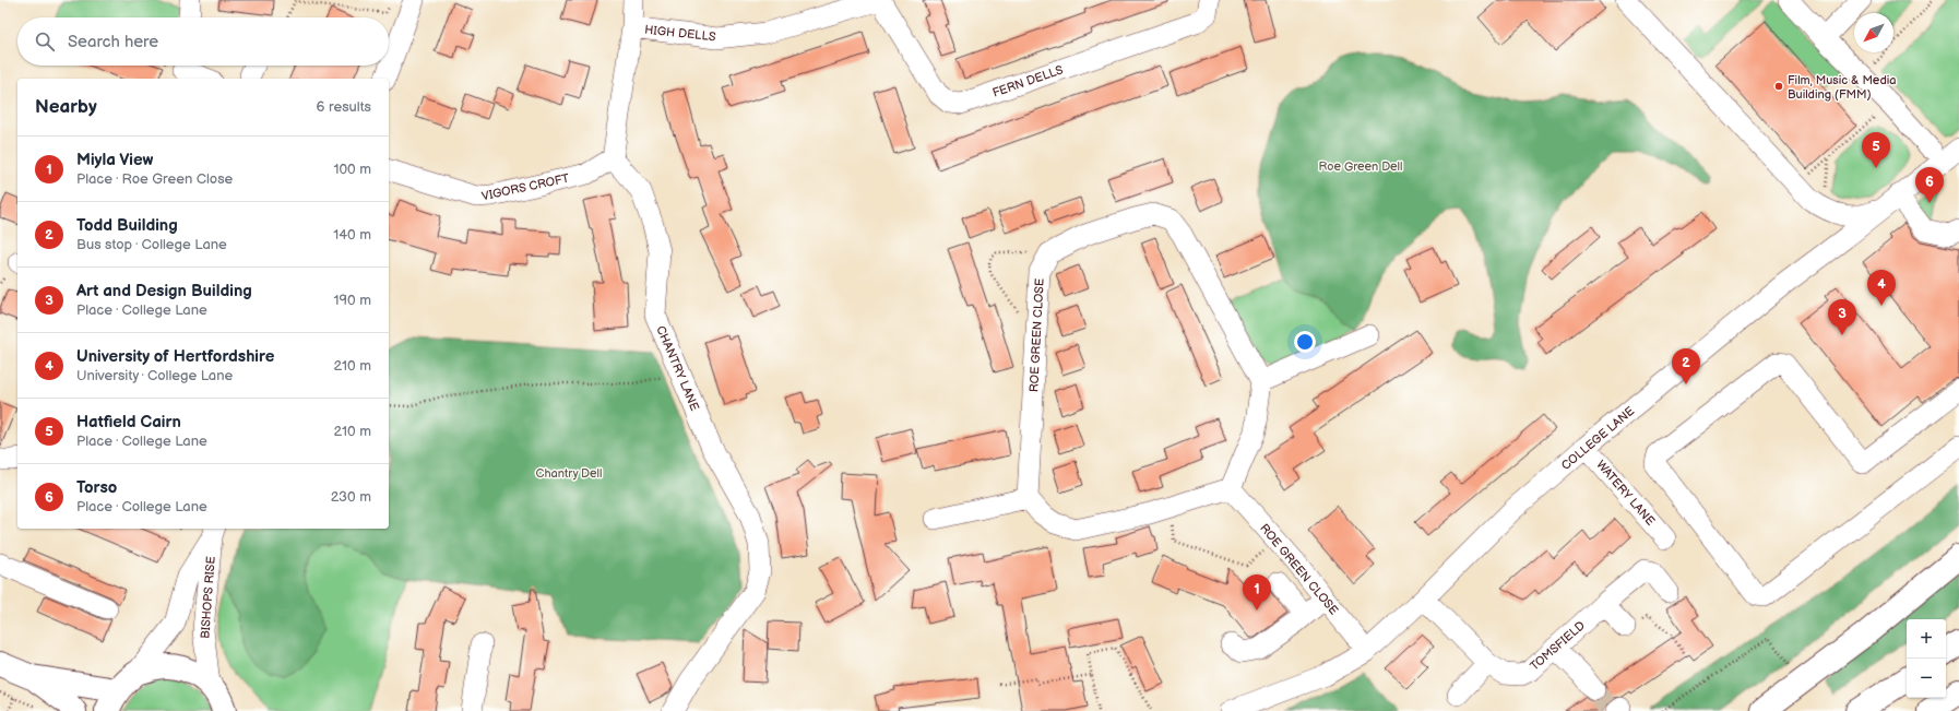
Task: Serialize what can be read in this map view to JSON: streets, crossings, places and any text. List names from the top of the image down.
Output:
{
  "streets": {
    "street": [
      "HIGH DELLS",
      "FERN DELLS",
      "VIGORS CROFT",
      "ROE GREEN CLOSE",
      "CHANTRY LANE",
      "COLLEGE LANE",
      "WATERY LANE",
      "BISHOPS RISE",
      "TOMSFIELD"
    ]
  },
  "crossings": [
    ["HIGH DELLS", "FERN DELLS"],
    ["VIGORS CROFT", "CHANTRY LANE"],
    ["ROE GREEN CLOSE", "COLLEGE LANE"],
    ["COLLEGE LANE", "WATERY LANE"],
    ["COLLEGE LANE", "TOMSFIELD"]
  ],
  "parks": ["Roe Green Dell", "Chantry Dell"],
  "places": ["Film, Music & Media Building (FMM)"],
  "north": "bottom left",
  "page": {
    "search": "Search here",
    "heading": ["Nearby", "6 results"],
    "pins": [
      "5",
      "6",
      "4",
      "3",
      "2",
      "1"
    ],
    "list": [
      {
        "mark": "1",
        "name": "Miyla View",
        "note": "Place · Roe Green Close",
        "value": "100 m"
      },
      {
        "mark": "2",
        "name": "Todd Building",
        "note": "Bus stop · College Lane",
        "value": "140 m"
      },
      {
        "mark": "3",
        "name": "Art and Design Building",
        "note": "Place · College Lane",
        "value": "190 m"
      },
      {
        "mark": "4",
        "name": "University of Hertfordshire",
        "note": "University · College Lane",
        "value": "210 m"
      },
      {
        "mark": "5",
        "name": "Hatfield Cairn",
        "note": "Place · College Lane",
        "value": "210 m"
      },
      {
        "mark": "6",
        "name": "Torso",
        "note": "Place · College Lane",
        "value": "230 m"
      }
    ],
    "map_buttons": ["+", "−"]
  }
}
